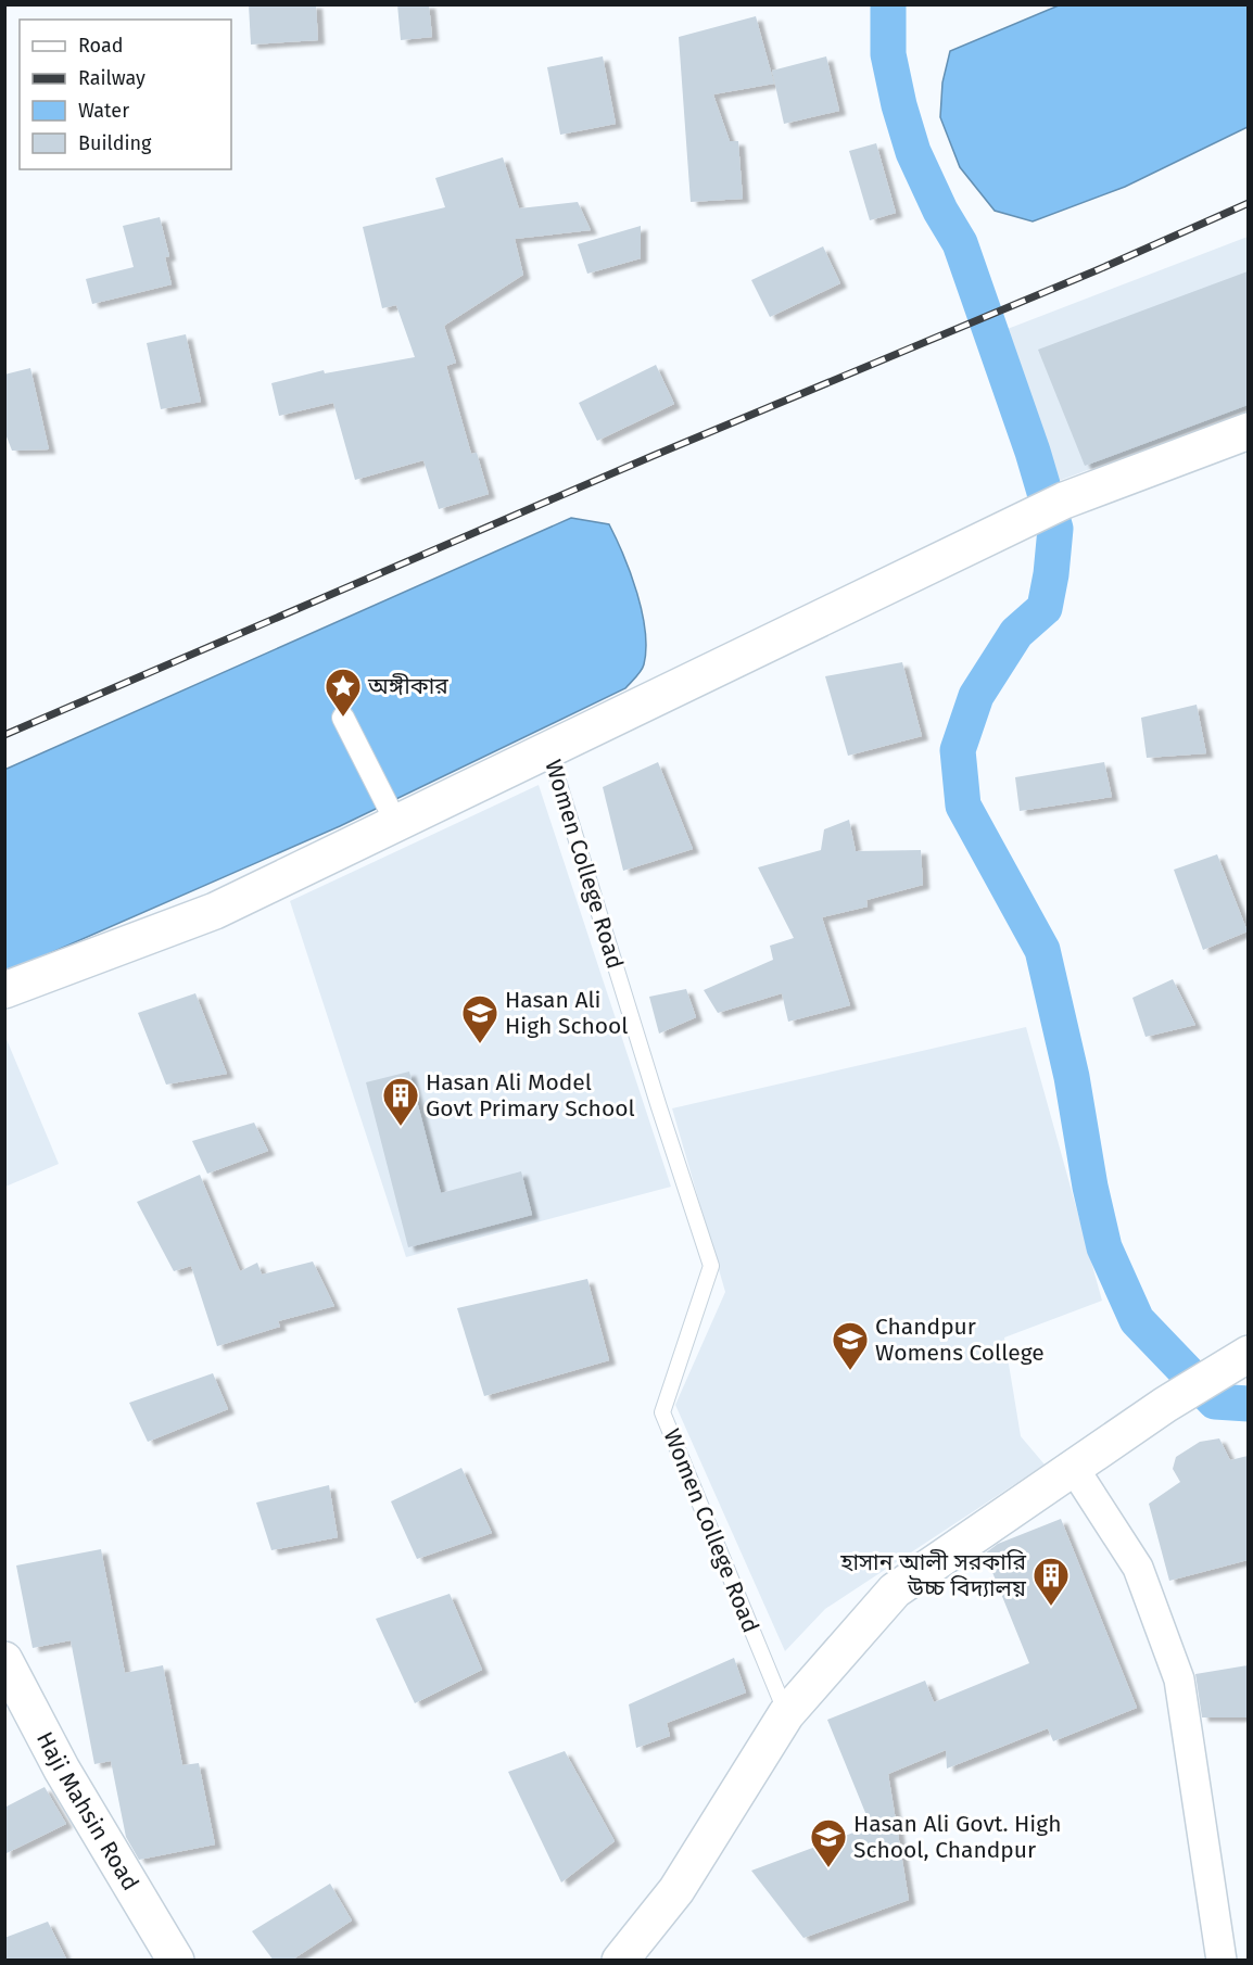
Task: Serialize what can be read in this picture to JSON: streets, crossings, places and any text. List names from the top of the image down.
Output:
{
  "streets": {
    "street": ["Haji Mahsin Road"],
    "lane": ["Women College Road"]
  },
  "places": {
    "place": ["অঙ্গীকার"],
    "school or university": ["Hasan Ali High School", "Chandpur Womens College", "Hasan Ali Govt. High School, Chandpur"],
    "building": ["Hasan Ali Model Govt Primary School", "হাসান আলী সরকারি উচ্চ বিদ্যালয়"]
  },
  "legend": [
    "Road",
    "Railway",
    "Water",
    "Building"
  ]
}
